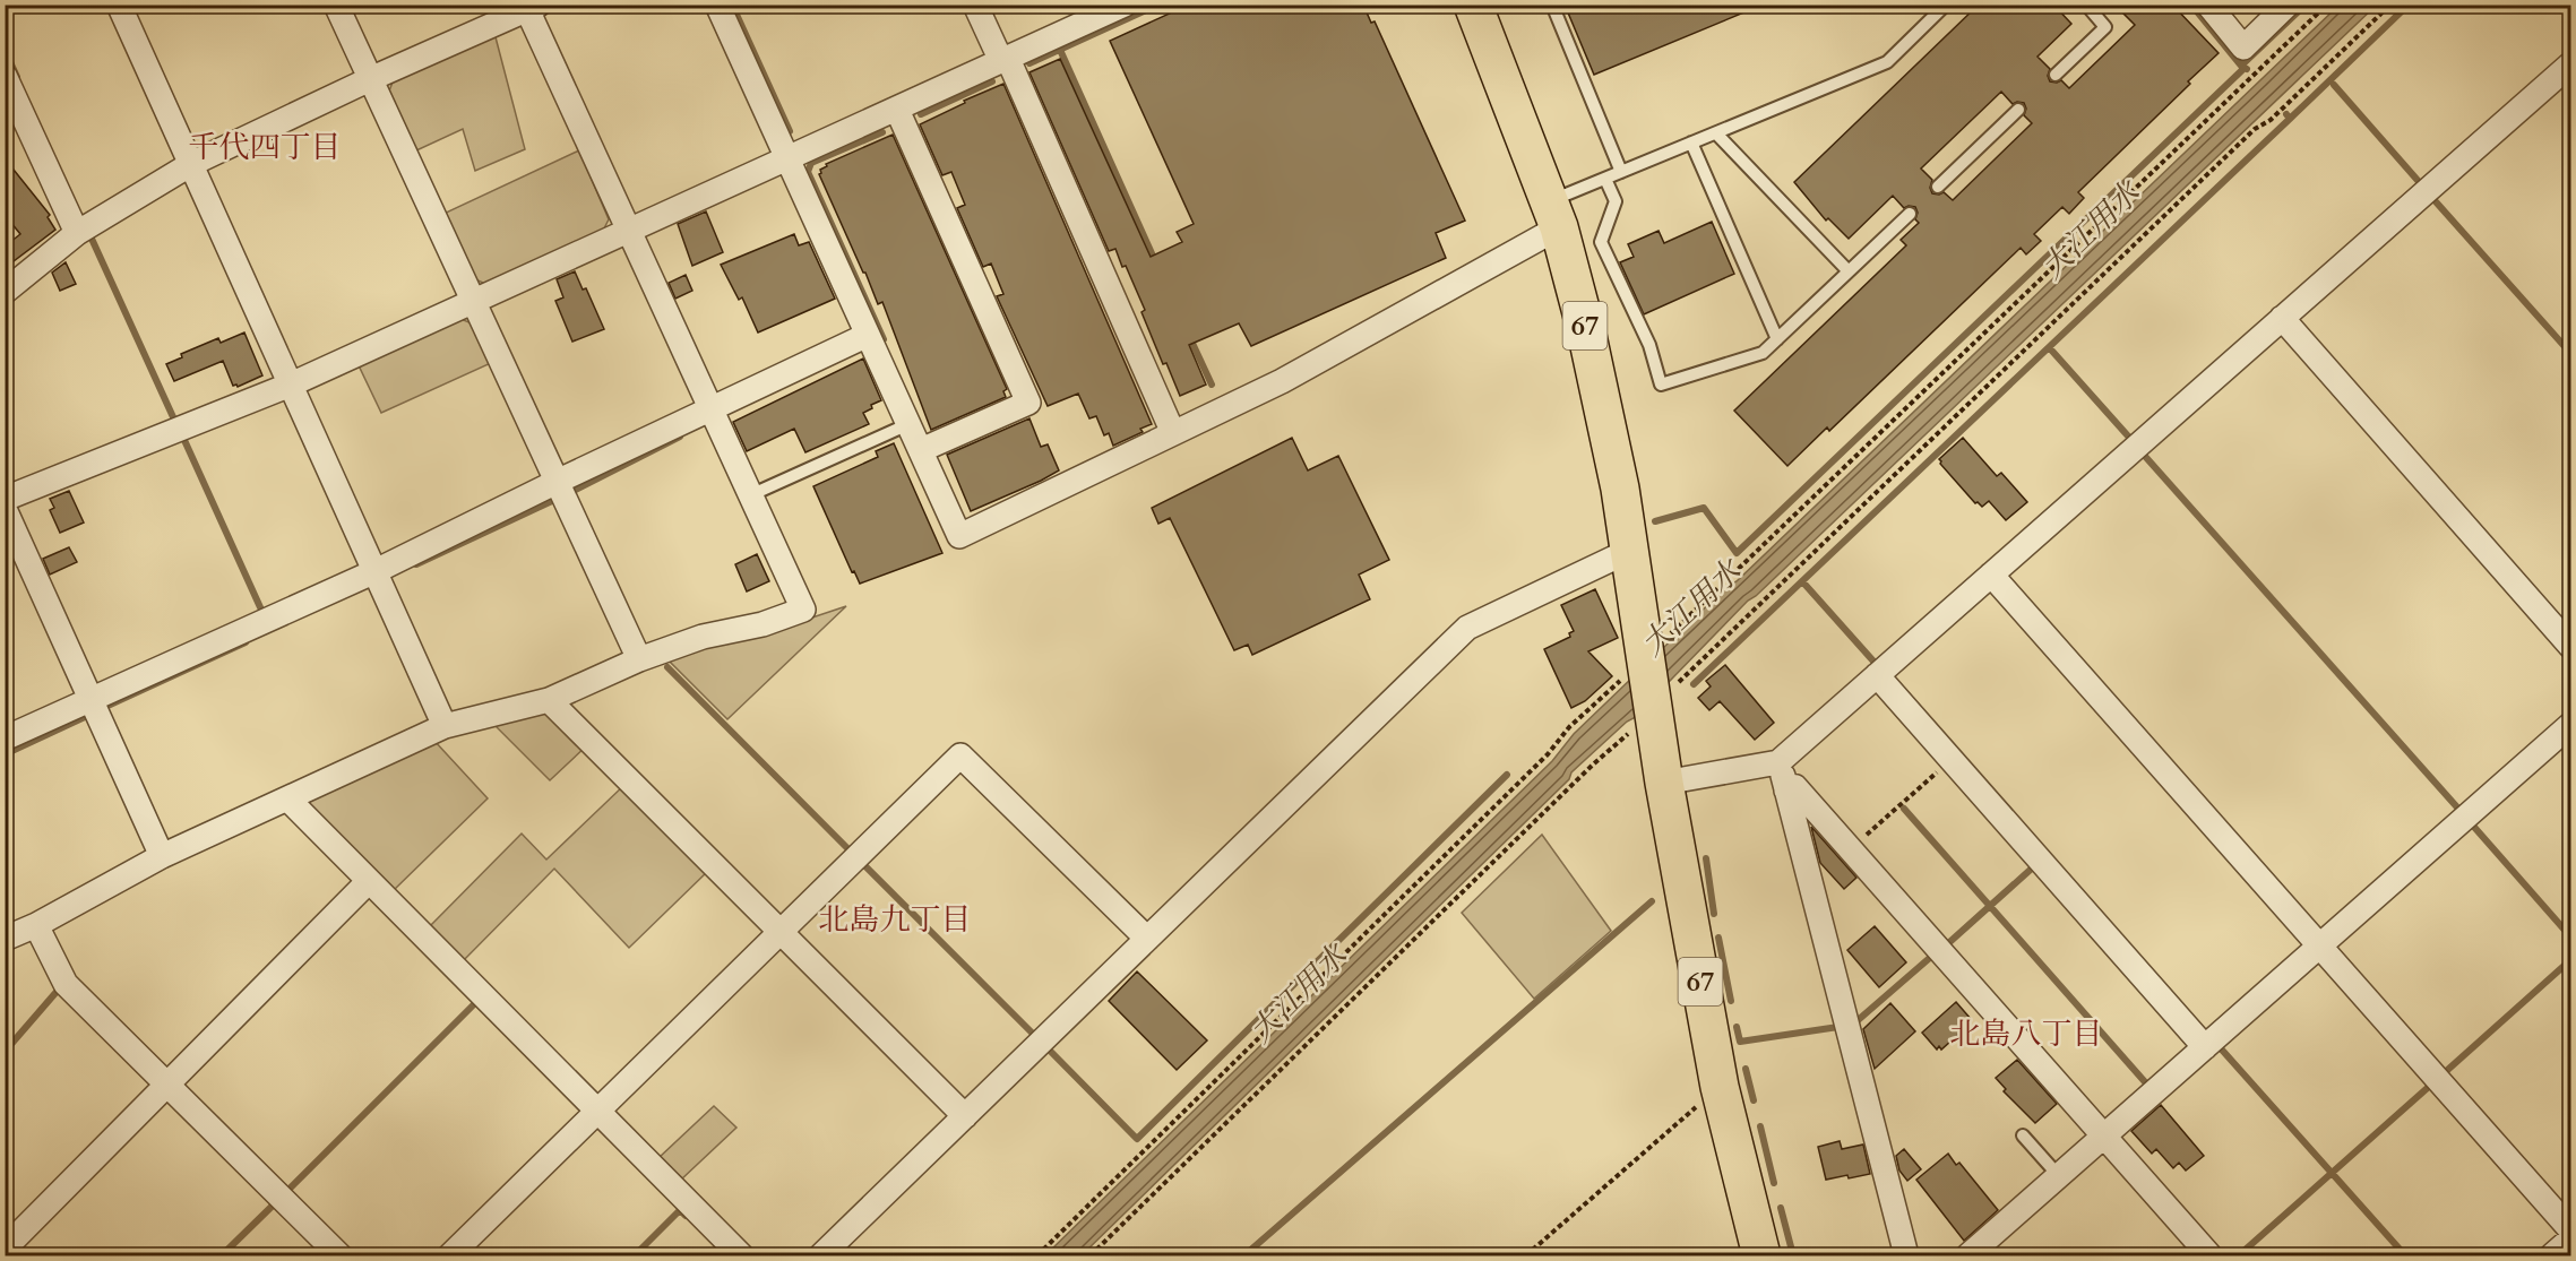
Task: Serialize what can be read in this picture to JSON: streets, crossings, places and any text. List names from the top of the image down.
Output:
{
  "streets": {
    "main road": ["67"]
  },
  "districts": ["千代四丁目", "北島九丁目", "北島八丁目"],
  "water": ["大江用水"]
}
